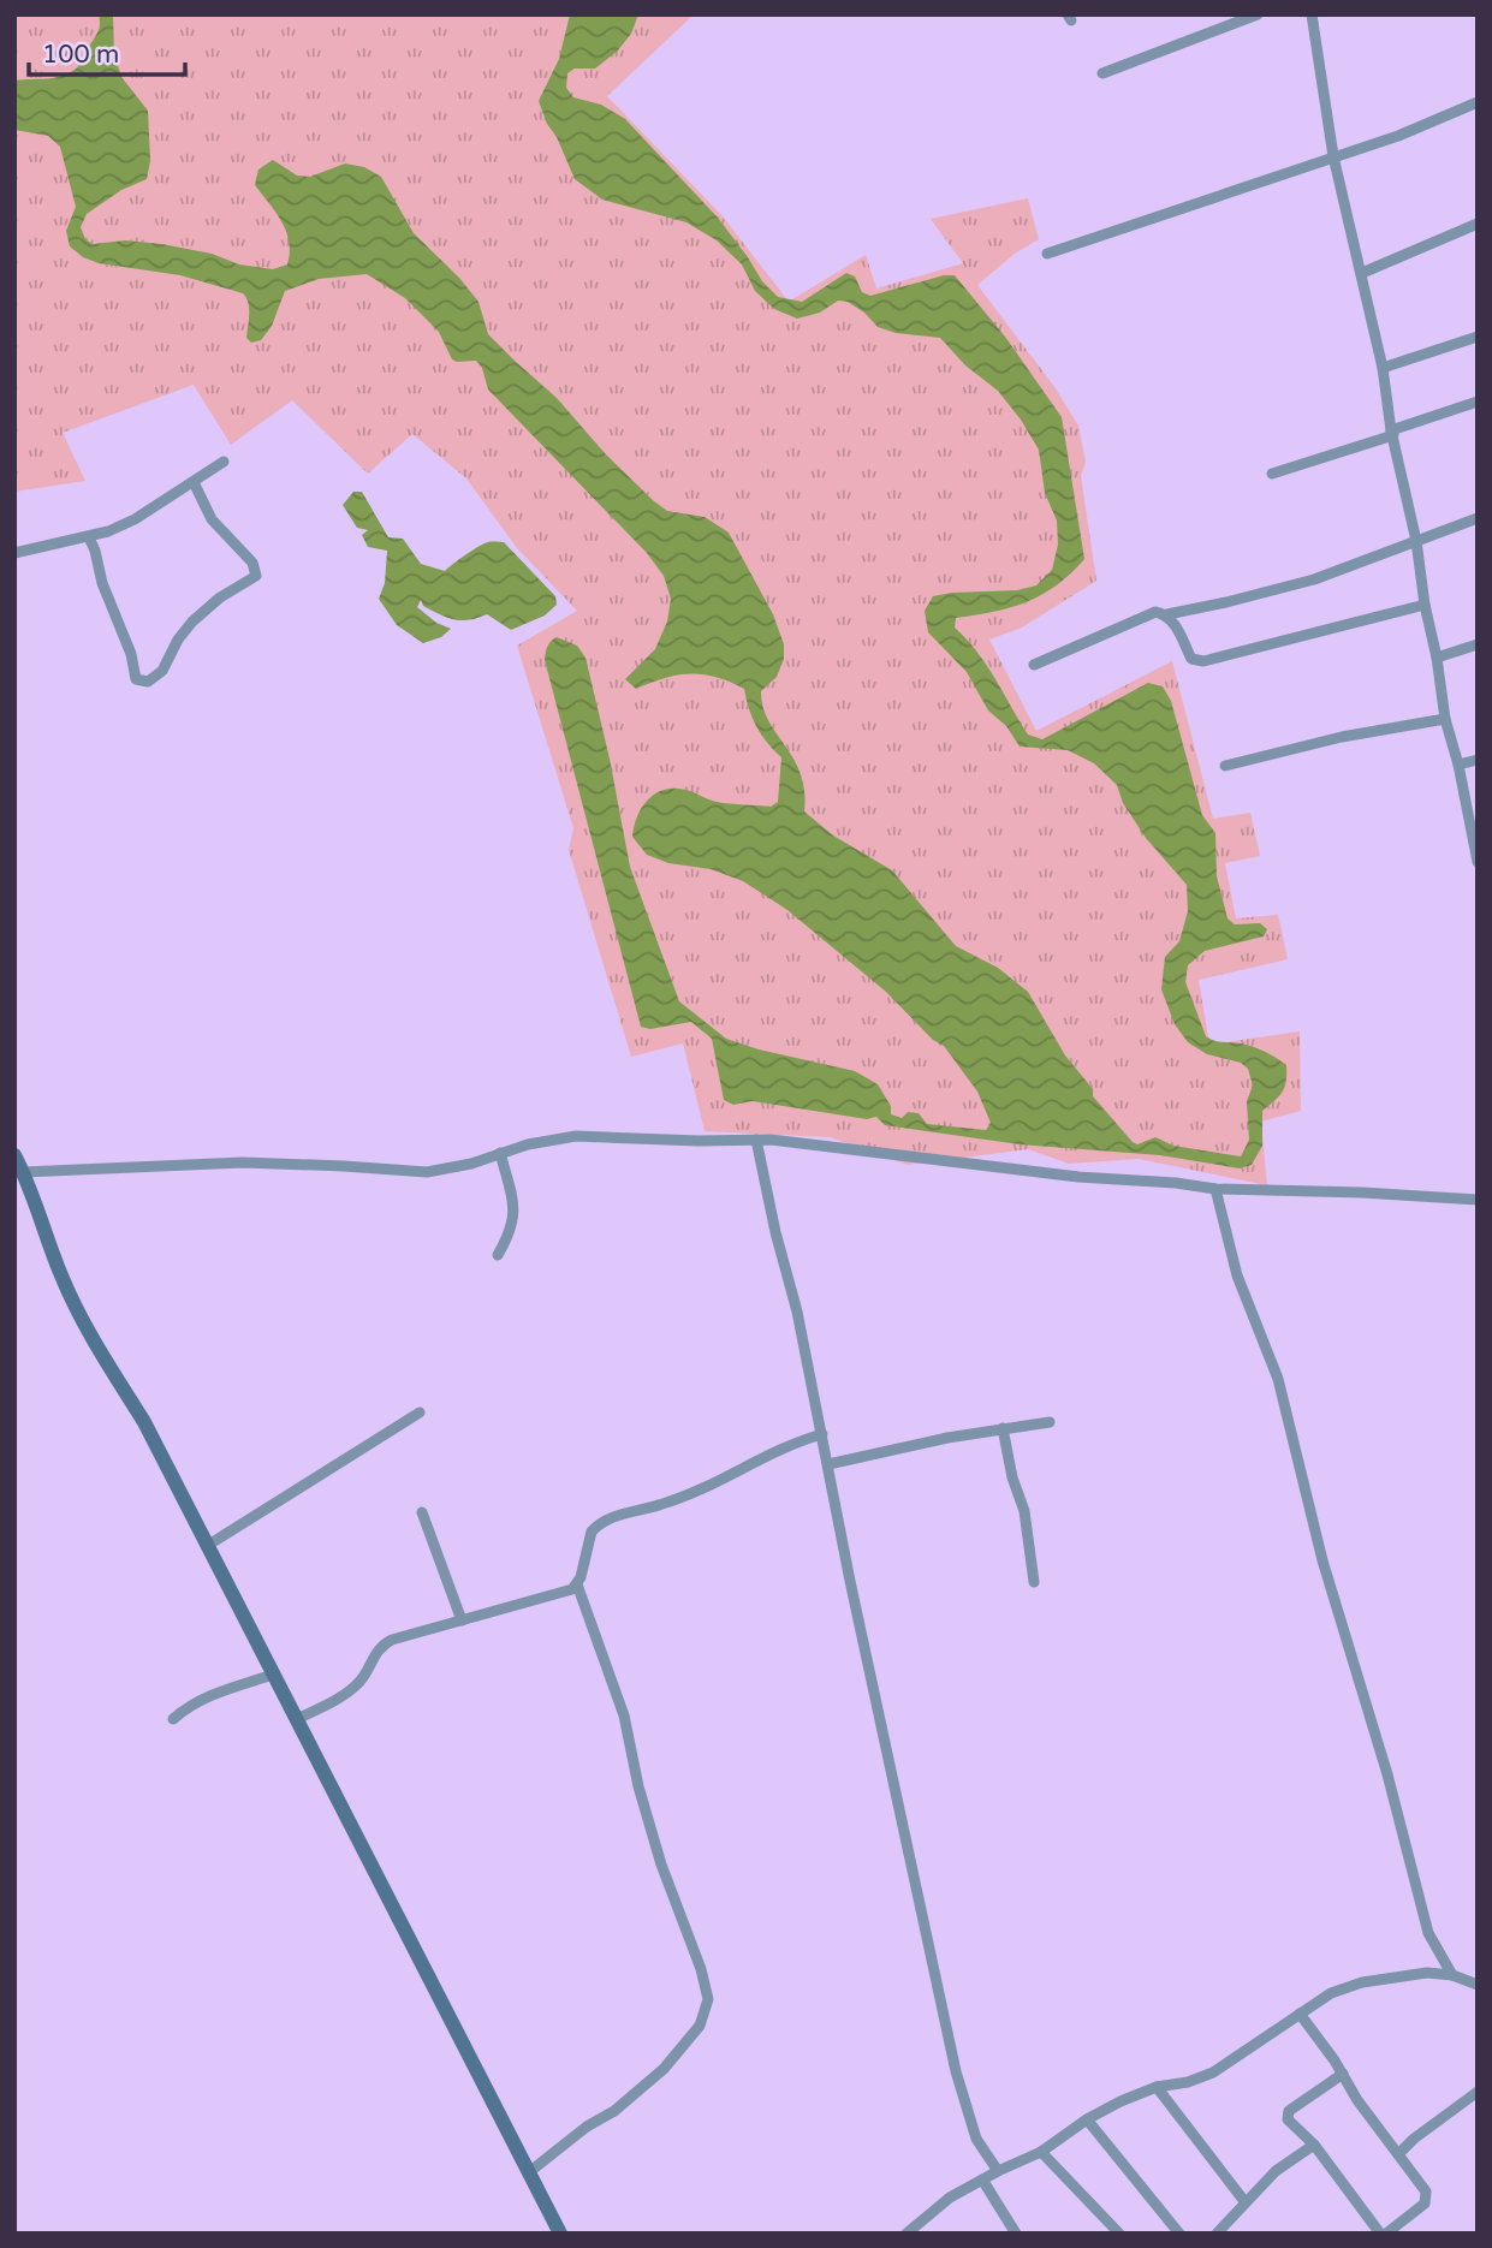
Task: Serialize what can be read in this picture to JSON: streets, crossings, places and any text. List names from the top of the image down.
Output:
{
  "scale_bar": "100 m"
}
